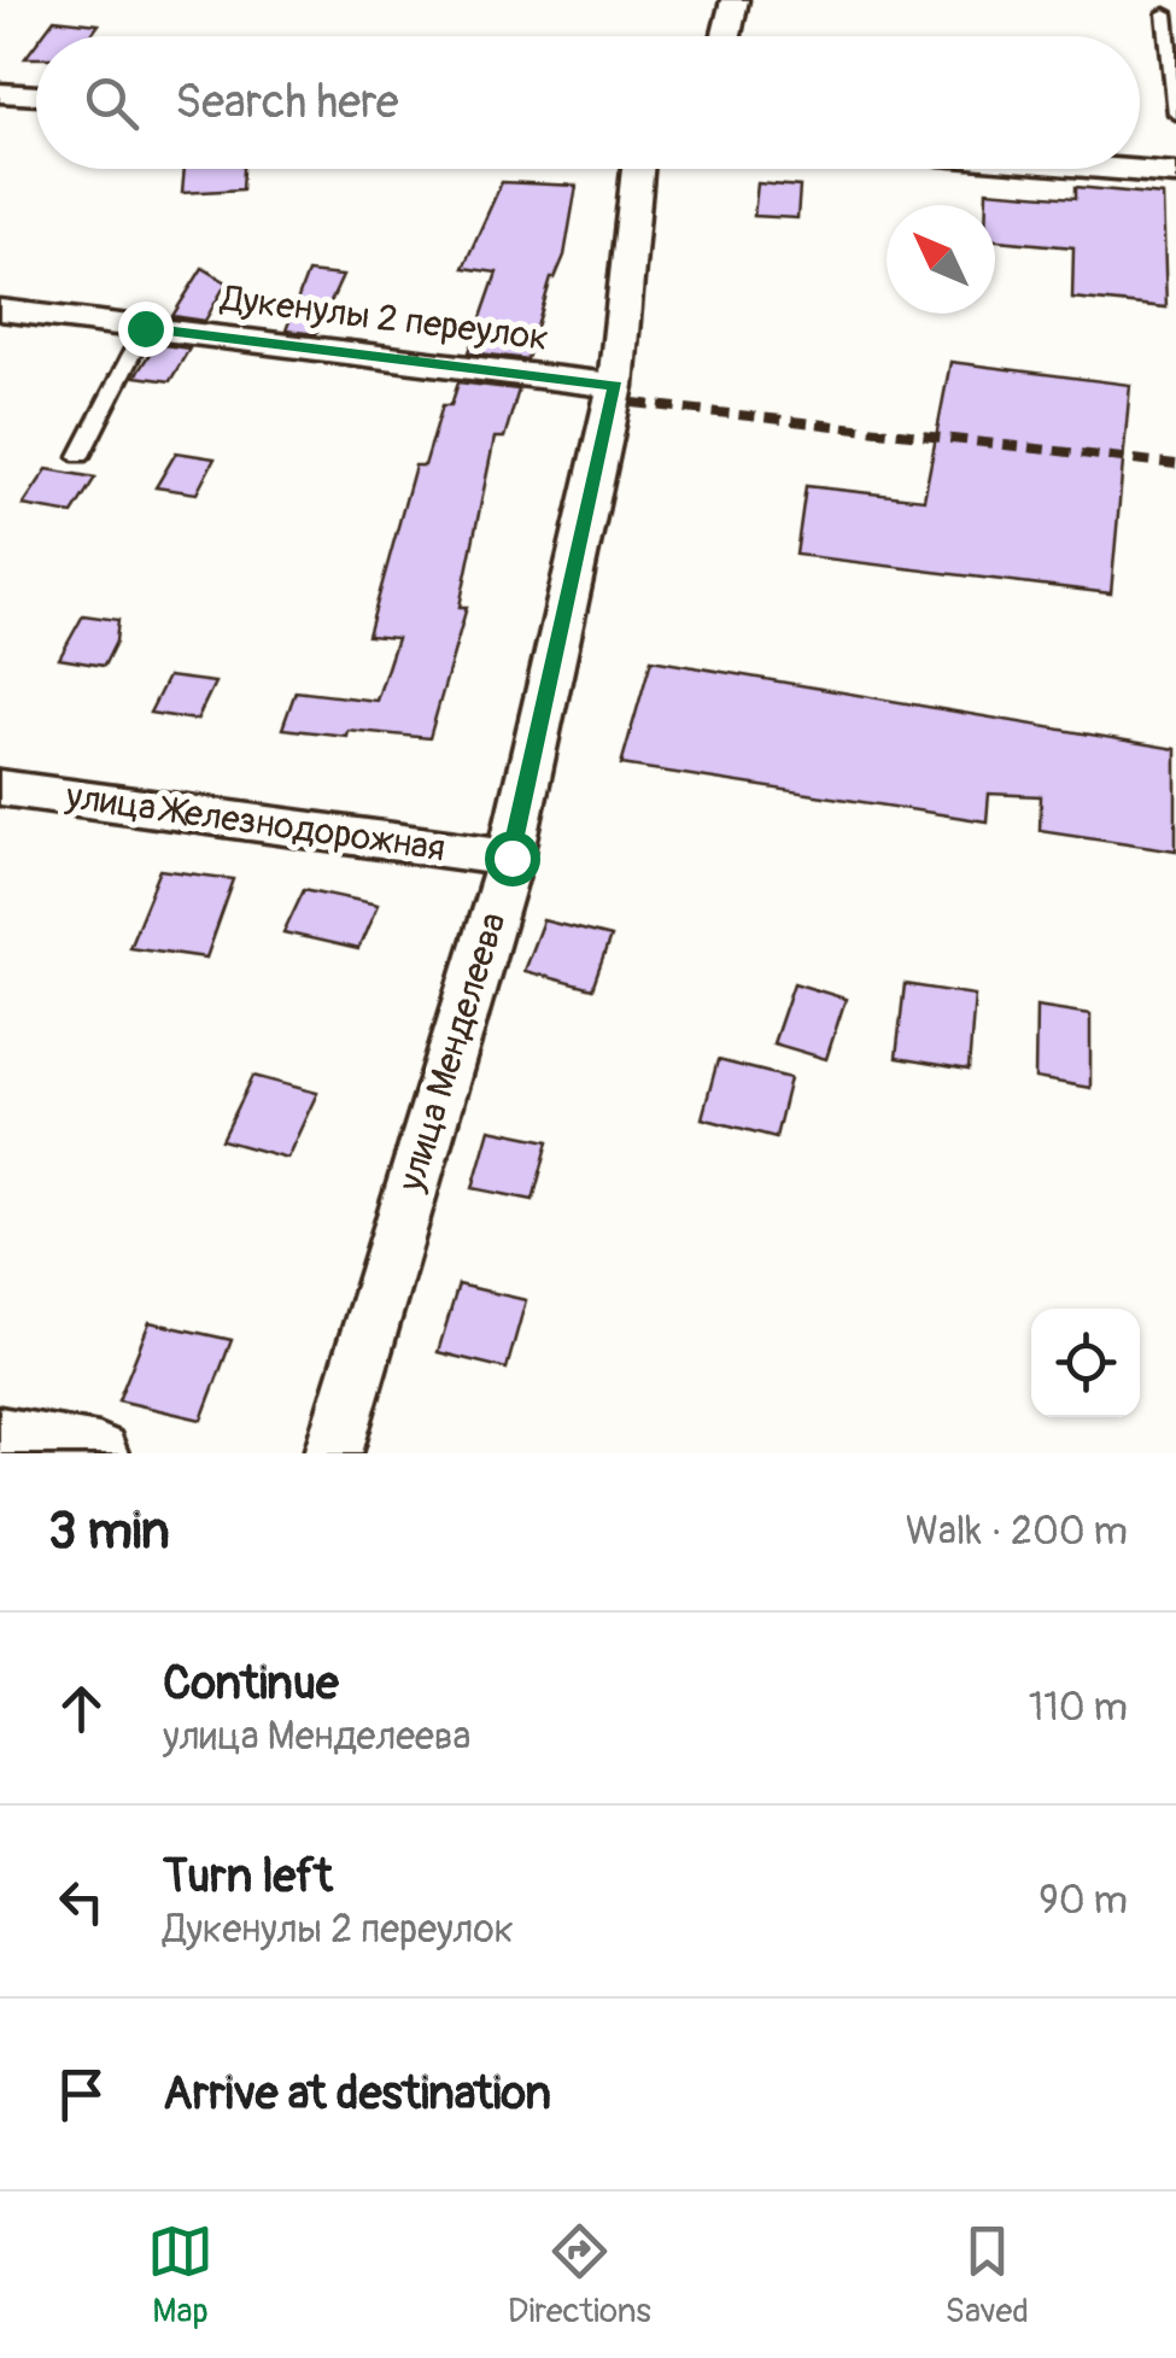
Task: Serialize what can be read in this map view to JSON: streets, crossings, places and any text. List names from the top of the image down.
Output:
{
  "streets": {
    "street": ["Дукенулы 2 переулок", "улица Железнодорожная", "улица Менделеева"]
  },
  "crossings": [
    ["Дукенулы 2 переулок", "улица Менделеева"],
    ["улица Железнодорожная", "улица Менделеева"]
  ],
  "north": "top left",
  "page": {
    "search": "Search here",
    "heading": ["3 min", "Walk · 200 m"],
    "list": [
      ["Continue", "улица Менделеева", "110 m"],
      ["Turn left", "Дукенулы 2 переулок", "90 m"],
      "Arrive at destination"
    ],
    "nav": ["Map", "Directions", "Saved"]
  }
}
